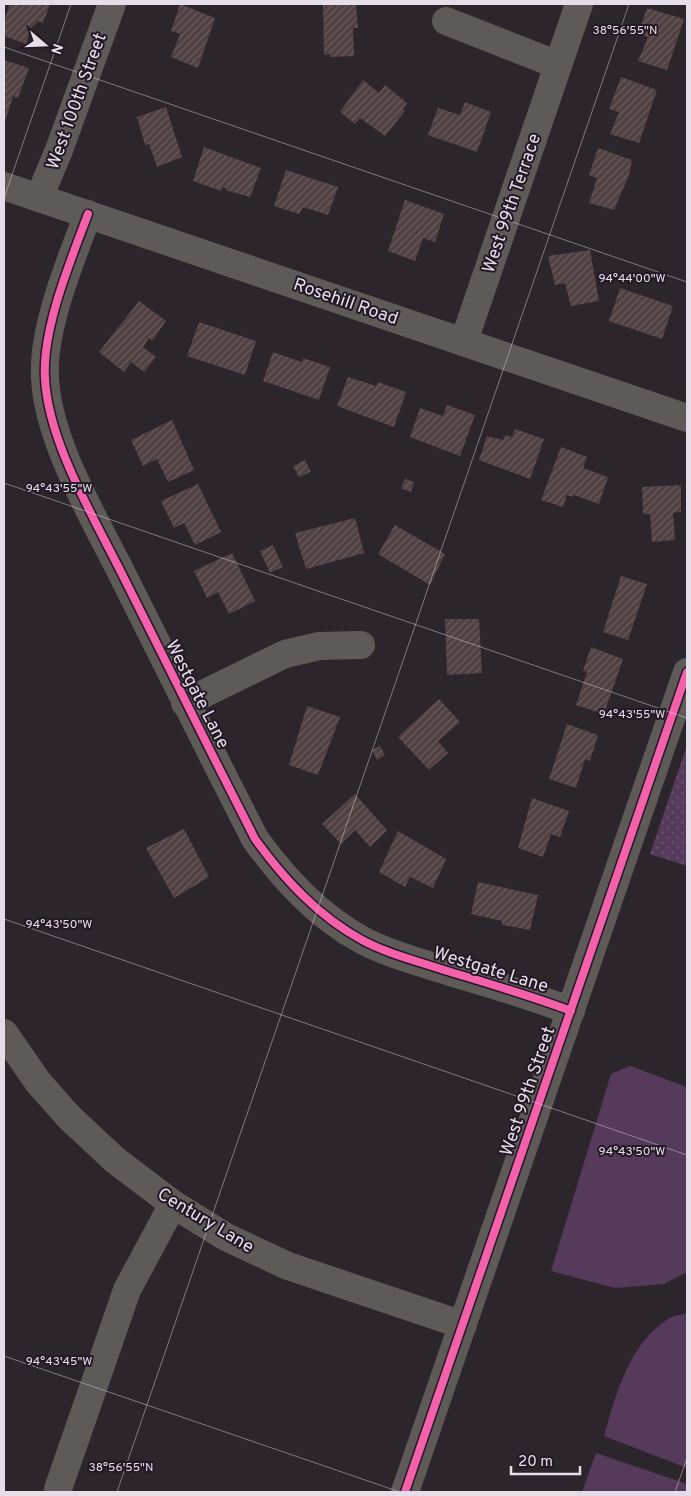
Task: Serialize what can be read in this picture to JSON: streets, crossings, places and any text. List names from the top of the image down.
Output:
{
  "streets": {
    "street": [
      "West 100th Street",
      "West 99th Terrace",
      "Rosehill Road",
      "Westgate Lane",
      "West 99th Street",
      "Century Lane"
    ]
  },
  "crossings": [
    ["West 100th Street", "Rosehill Road"],
    ["West 99th Terrace", "Rosehill Road"],
    ["Rosehill Road", "Westgate Lane"],
    ["Westgate Lane", "West 99th Street"],
    ["West 99th Street", "Century Lane"]
  ],
  "scale_bar": "20 m",
  "north": "right",
  "coordinates": [
    "38°56'55\"N",
    "94°44'00\"W",
    "94°43'55\"W",
    "94°43'50\"W",
    "94°43'45\"W"
  ]
}
